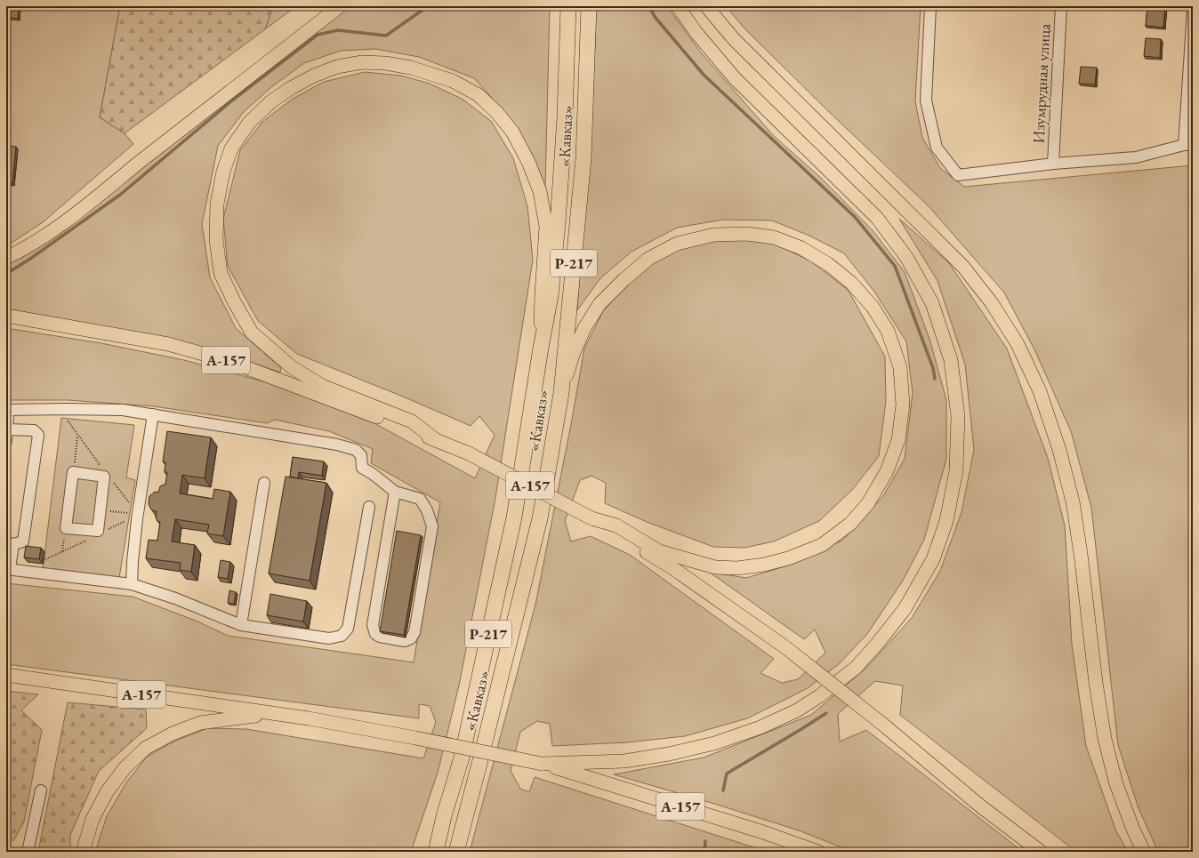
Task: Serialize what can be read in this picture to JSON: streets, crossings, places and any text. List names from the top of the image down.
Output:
{
  "streets": {
    "highway": ["«Кавказ»", "Р-217"],
    "main road": ["А-157"],
    "street": ["Изумрудная улица"]
  }
}
